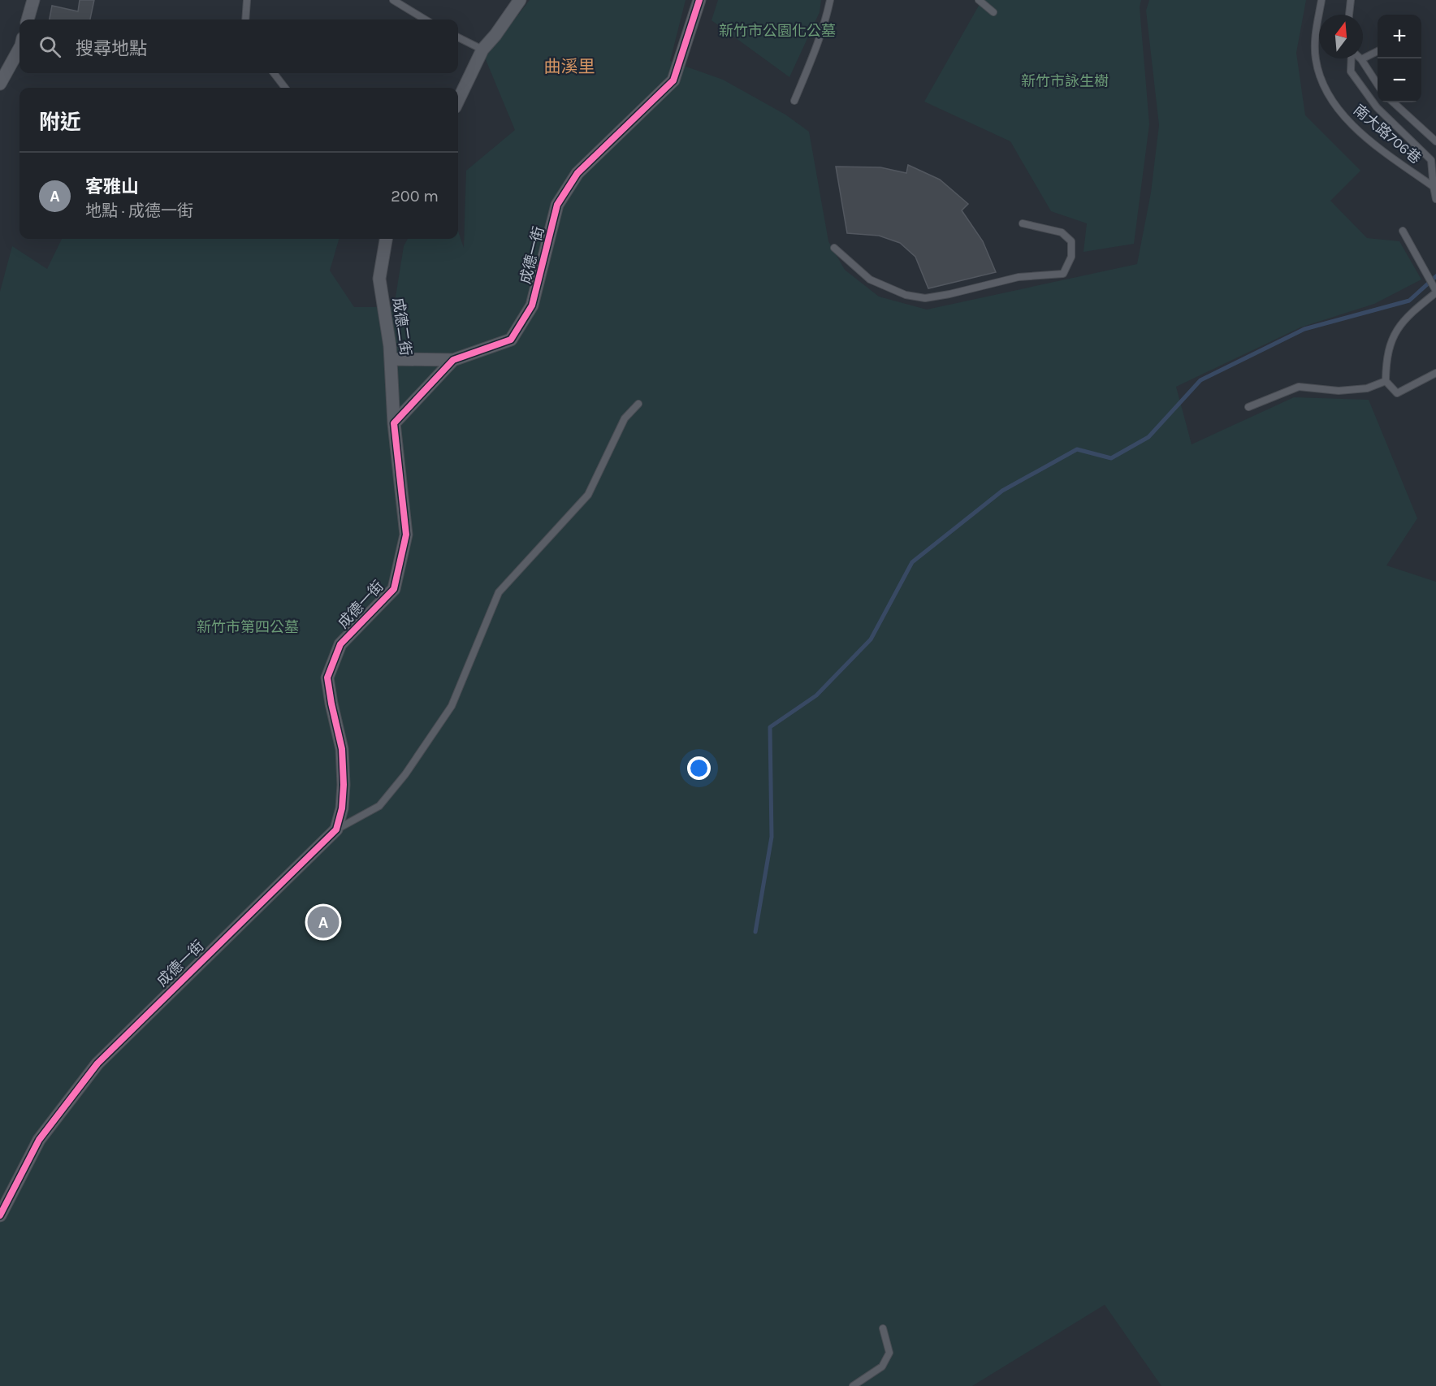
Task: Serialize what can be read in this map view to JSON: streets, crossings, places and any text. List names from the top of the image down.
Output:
{
  "streets": {
    "street": ["成德一街", "成德二街"],
    "lane": ["南大路706巷"]
  },
  "crossings": [
    ["成德一街", "成德二街"]
  ],
  "districts": ["曲溪里"],
  "parks": ["新竹市公園化公墓", "新竹市詠生樹", "新竹市第四公墓"],
  "north": "top",
  "page": {
    "map_buttons": ["+", "−"],
    "search": "搜尋地點",
    "heading": "附近",
    "list": [
      {
        "mark": "A",
        "name": "客雅山",
        "note": "地點 · 成德一街",
        "value": "200 m"
      }
    ],
    "pins": "A"
  }
}
